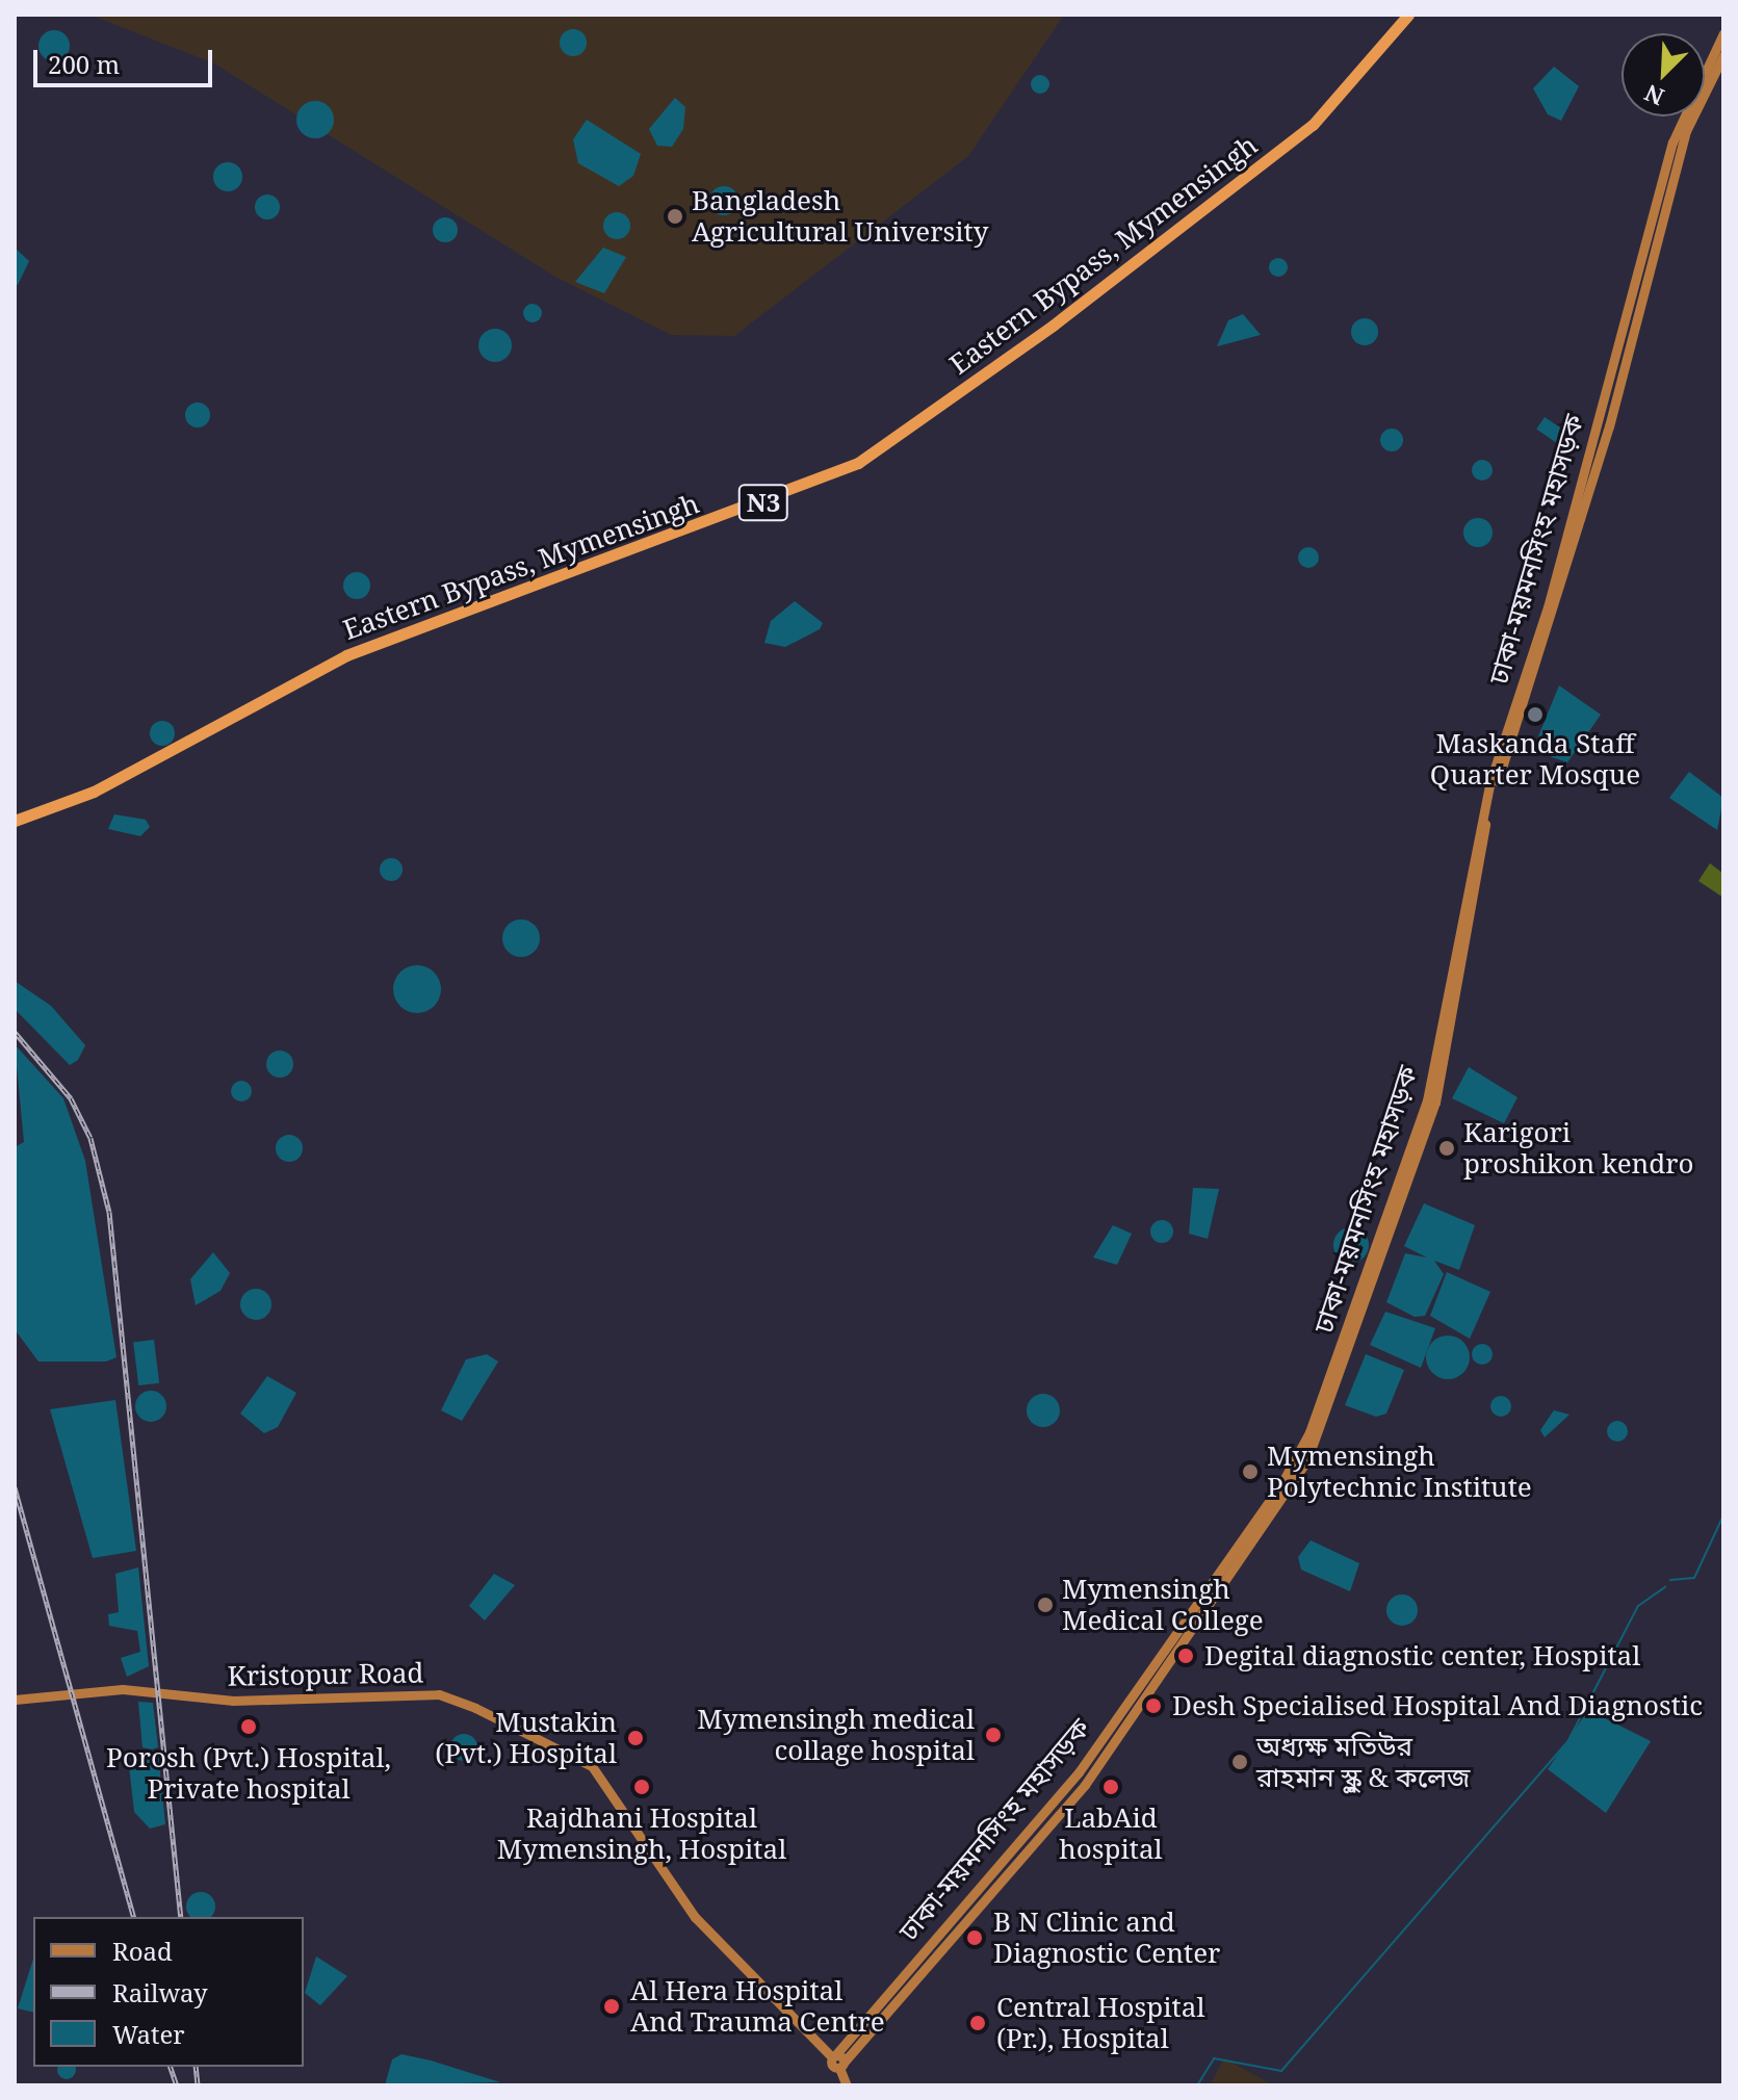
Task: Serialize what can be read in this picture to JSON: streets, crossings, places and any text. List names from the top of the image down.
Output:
{
  "streets": {
    "highway": ["Eastern Bypass, Mymensingh", "N3"],
    "main road": ["ঢাকা-ময়মনসিংহ মহাসড়ক", "Kristopur Road"]
  },
  "crossings": [
    ["ঢাকা-ময়মনসিংহ মহাসড়ক", "Kristopur Road"]
  ],
  "places": [
    "Bangladesh Agricultural University",
    "Maskanda Staff Quarter Mosque",
    "Karigori proshikon kendro",
    "Mymensingh Polytechnic Institute",
    "Mymensingh Medical College",
    "Degital diagnostic center, Hospital",
    "Desh Specialised Hospital And Diagnostic",
    "Porosh (Pvt.) Hospital, Private hospital",
    "Mymensingh medical collage hospital",
    "Mustakin (Pvt.) Hospital",
    "অধ্যক্ষ মতিউর রাহমান স্কুল & কলেজ",
    "Rajdhani Hospital Mymensingh, Hospital",
    "LabAid hospital",
    "B N Clinic and Diagnostic Center",
    "Al Hera Hospital And Trauma Centre",
    "Central Hospital (Pr.), Hospital"
  ],
  "legend": ["Road", "Railway", "Water"],
  "scale_bar": "200 m",
  "north": "bottom left"
}
